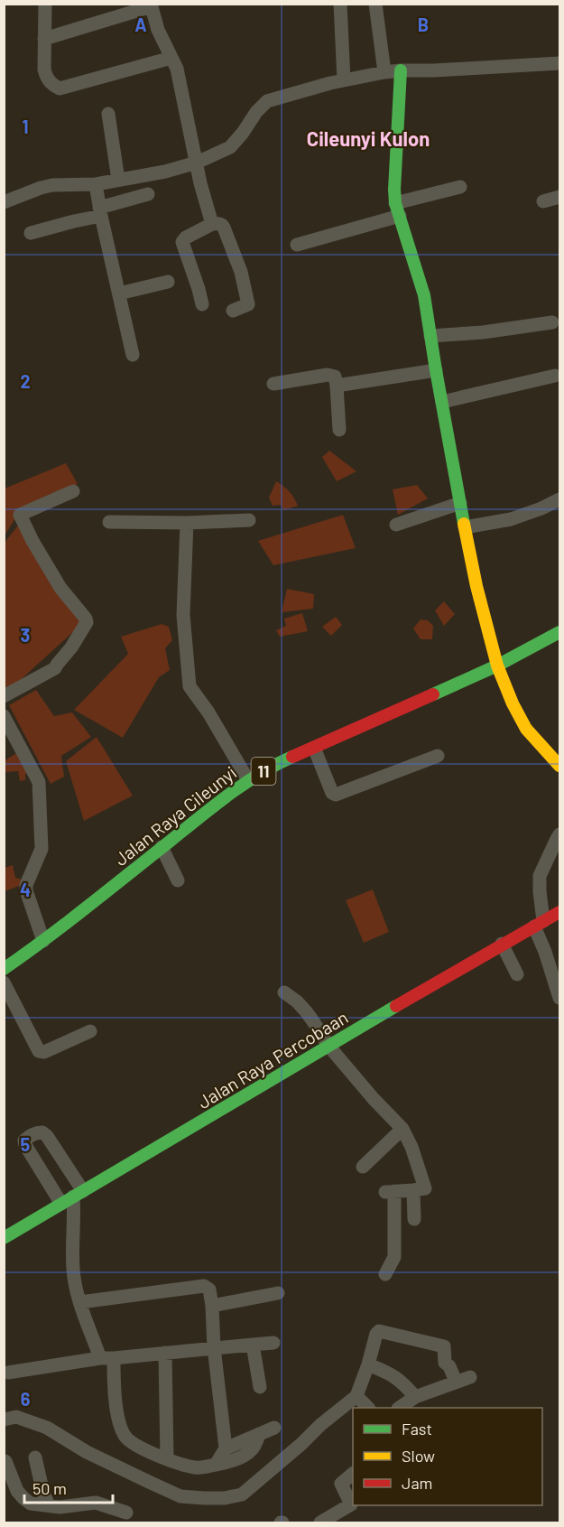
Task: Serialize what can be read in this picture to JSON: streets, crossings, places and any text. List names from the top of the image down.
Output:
{
  "streets": {
    "main road": ["11", "Jalan Raya Cileunyi", "Jalan Raya Percobaan"]
  },
  "districts": ["Cileunyi Kulon"],
  "legend": ["Fast", "Slow", "Jam"],
  "scale_bar": "50 m",
  "grid": {
    "columns": ["A", "B"],
    "rows": [
      "1",
      "2",
      "3",
      "4",
      "5",
      "6"
    ]
  }
}
